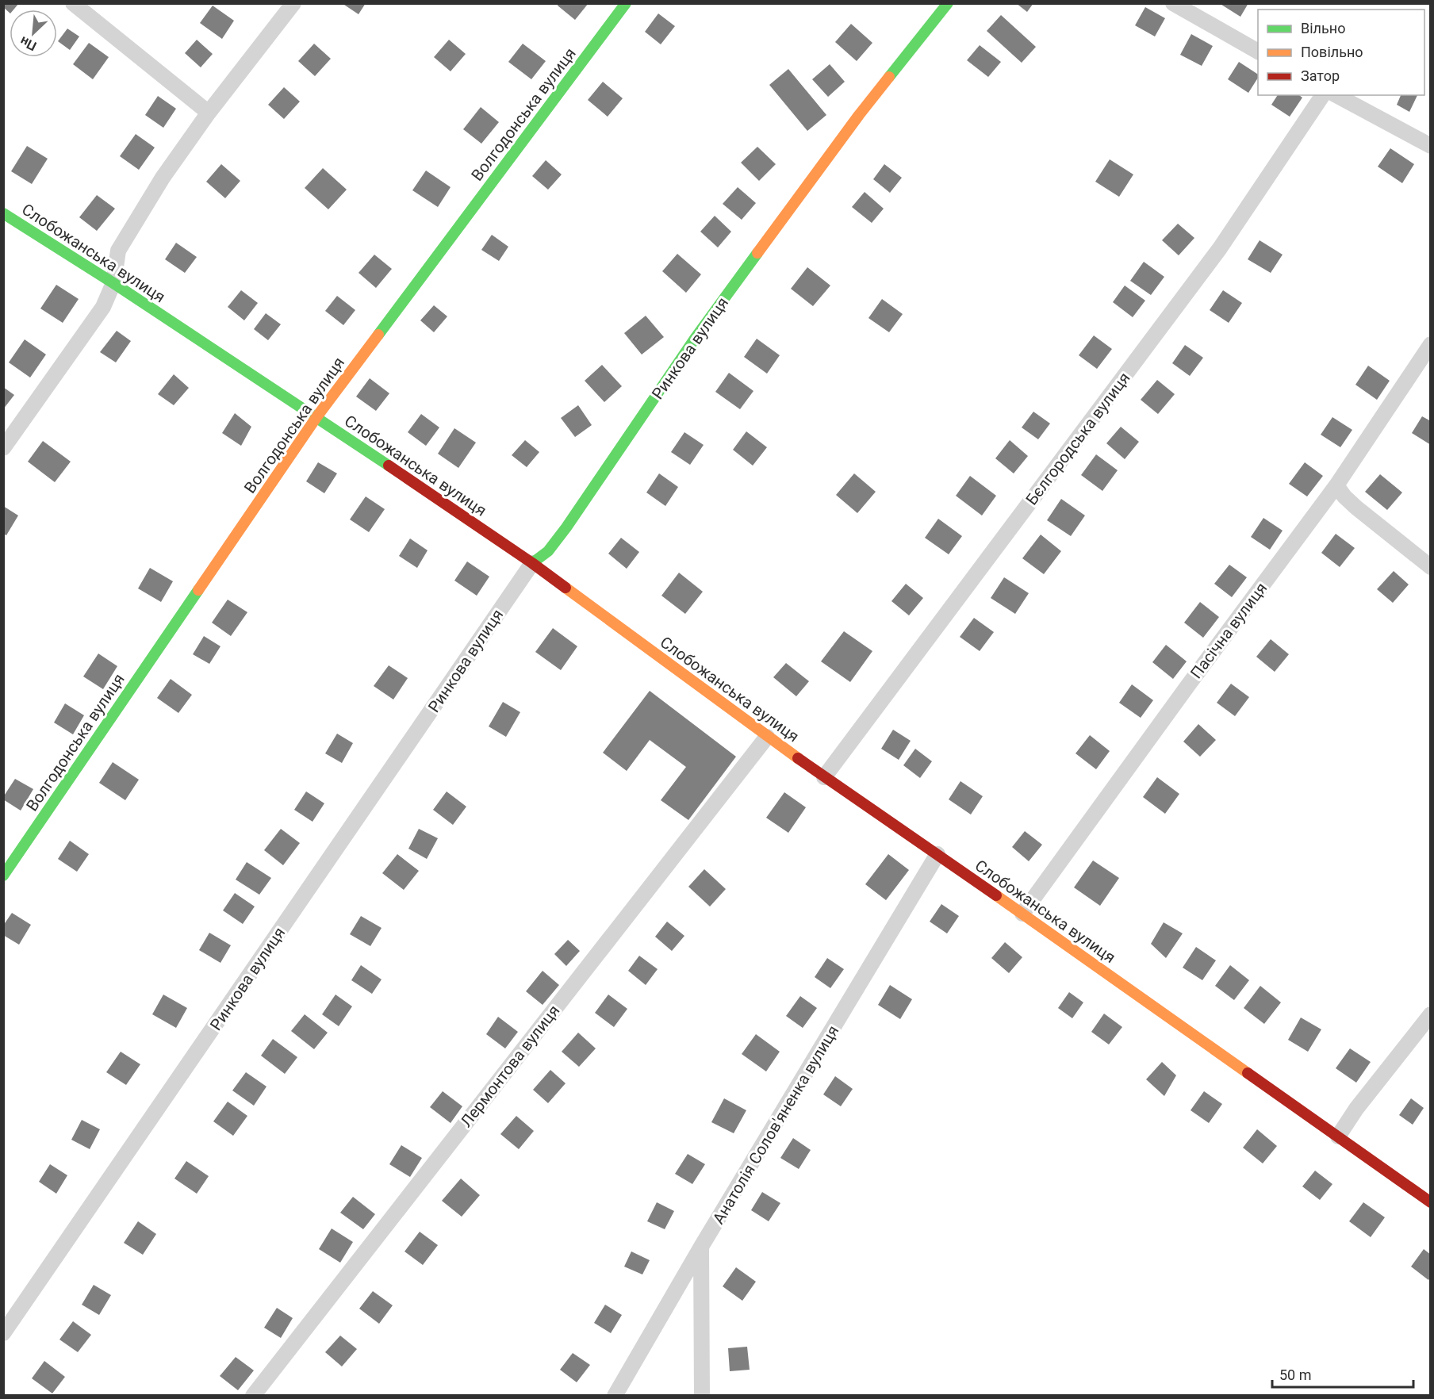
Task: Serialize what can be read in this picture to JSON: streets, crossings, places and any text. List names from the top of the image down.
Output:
{
  "streets": {
    "street": [
      "Волгодонська вулиця",
      "Слобожанська вулиця",
      "Ринкова вулиця",
      "Бєлгородська вулиця",
      "Пасічна вулиця",
      "Лермонтова вулиця",
      "Анатолія Солов'яненка вулиця"
    ]
  },
  "crossings": [
    ["Волгодонська вулиця", "Слобожанська вулиця"],
    ["Слобожанська вулиця", "Ринкова вулиця"],
    ["Слобожанська вулиця", "Бєлгородська вулиця"],
    ["Слобожанська вулиця", "Пасічна вулиця"],
    ["Слобожанська вулиця", "Лермонтова вулиця"],
    ["Слобожанська вулиця", "Анатолія Солов'яненка вулиця"]
  ],
  "legend": ["Вільно", "Повільно", "Затор"],
  "scale_bar": "50 m",
  "north": "bottom left"
}
